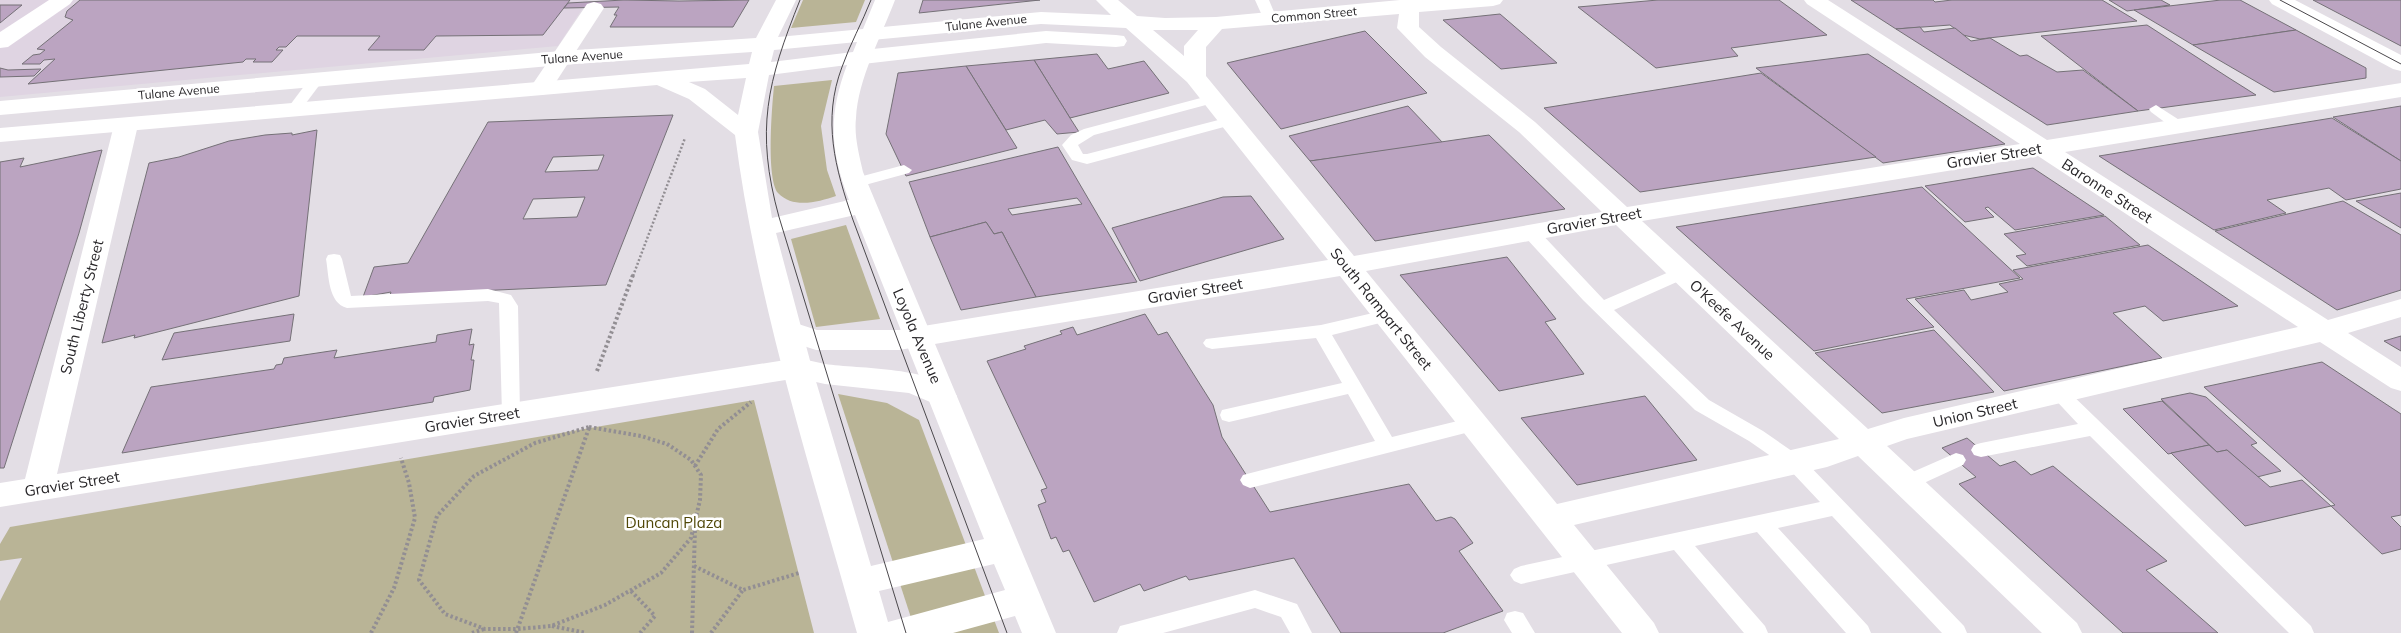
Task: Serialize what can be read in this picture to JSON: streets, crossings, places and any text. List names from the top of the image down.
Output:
{
  "streets": {
    "street": [
      "Common Street",
      "Tulane Avenue",
      "Gravier Street",
      "Baronne Street",
      "South Liberty Street",
      "South Rampart Street",
      "O'Keefe Avenue",
      "Loyola Avenue",
      "Union Street"
    ]
  },
  "crossings": [
    ["Common Street", "Tulane Avenue"],
    ["Common Street", "O'Keefe Avenue"],
    ["Tulane Avenue", "South Liberty Street"],
    ["Tulane Avenue", "South Rampart Street"],
    ["Tulane Avenue", "Loyola Avenue"],
    ["Gravier Street", "Baronne Street"],
    ["Gravier Street", "South Liberty Street"],
    ["Gravier Street", "South Rampart Street"],
    ["Gravier Street", "O'Keefe Avenue"],
    ["Gravier Street", "Loyola Avenue"],
    ["Baronne Street", "Union Street"],
    ["South Rampart Street", "Union Street"],
    ["O'Keefe Avenue", "Union Street"]
  ],
  "parks": ["Duncan Plaza"]
}
